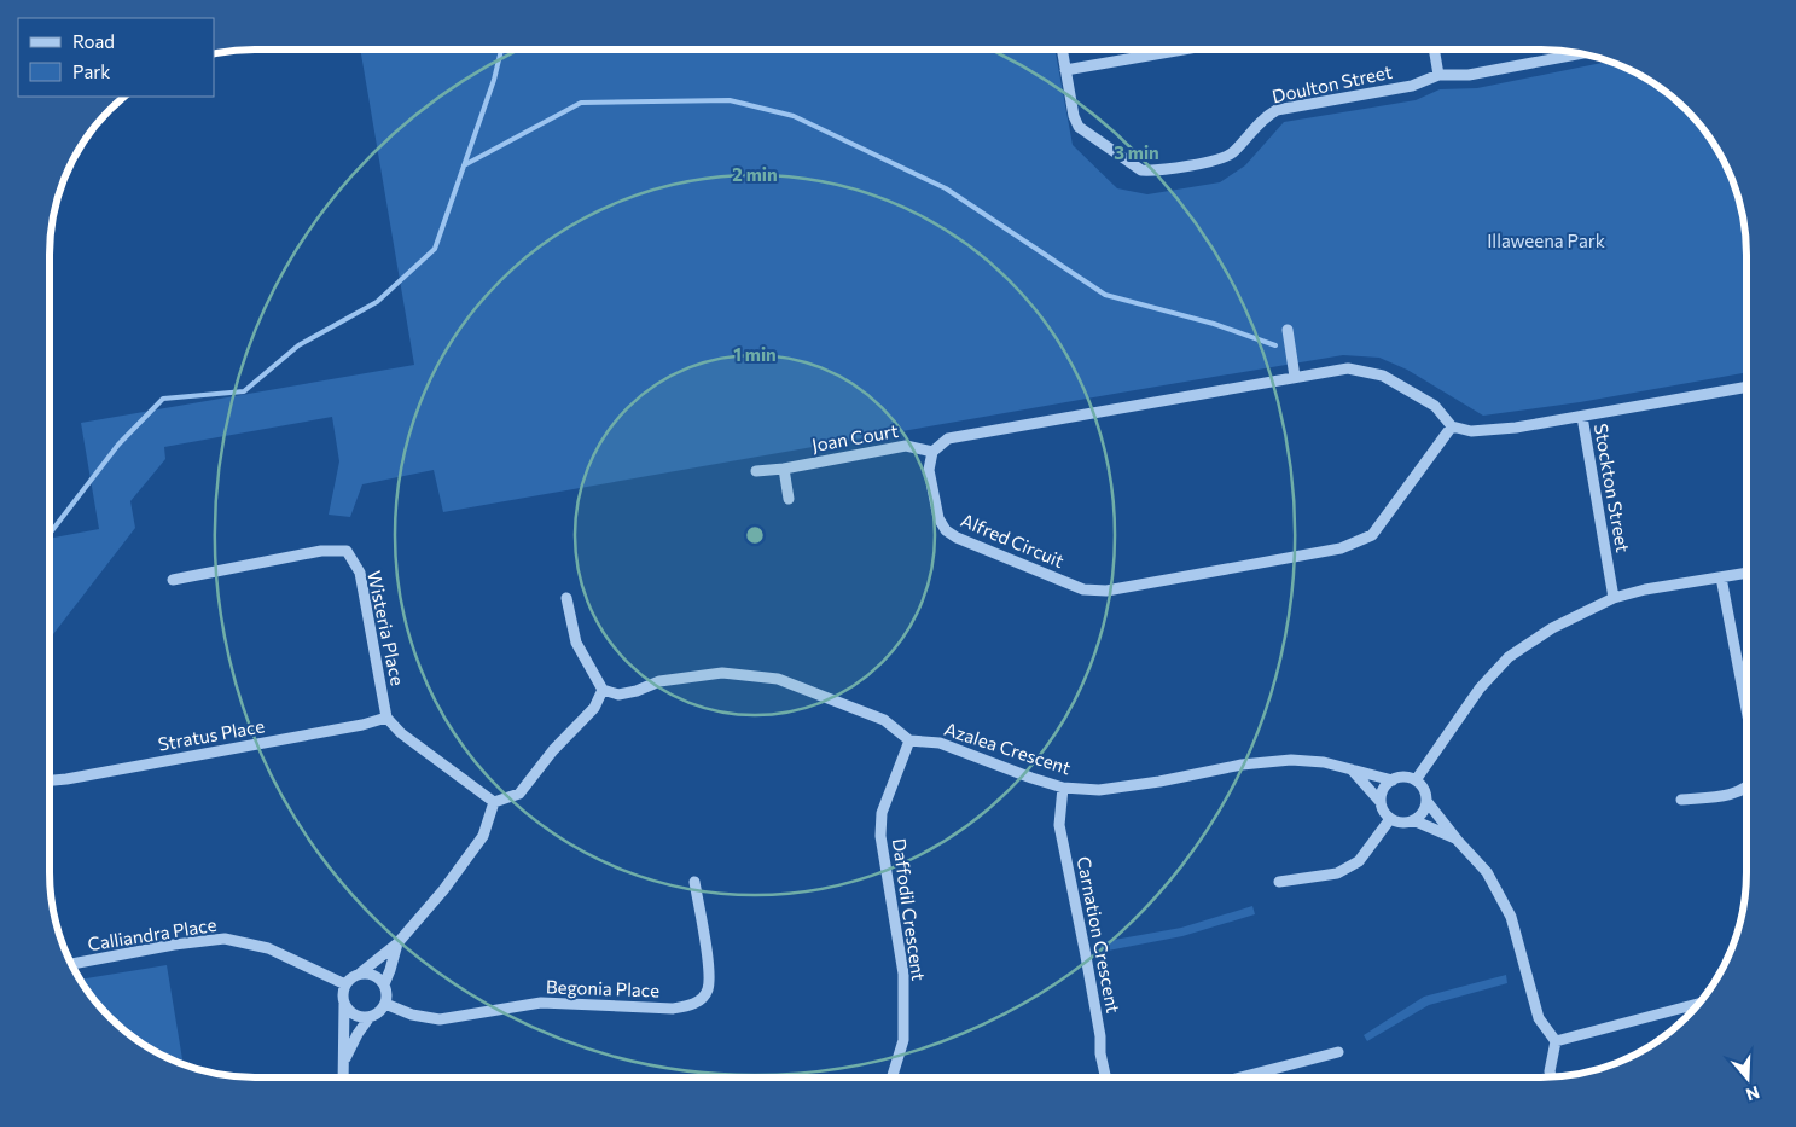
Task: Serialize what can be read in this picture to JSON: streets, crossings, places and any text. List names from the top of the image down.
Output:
{
  "streets": {
    "street": [
      "Doulton Street",
      "Joan Court",
      "Stockton Street",
      "Alfred Circuit",
      "Wisteria Place",
      "Stratus Place",
      "Azalea Crescent",
      "Daffodil Crescent",
      "Calliandra Place",
      "Carnation Crescent",
      "Begonia Place"
    ]
  },
  "crossings": [
    ["Joan Court", "Alfred Circuit"],
    ["Wisteria Place", "Stratus Place"],
    ["Azalea Crescent", "Daffodil Crescent"],
    ["Azalea Crescent", "Carnation Crescent"],
    ["Calliandra Place", "Begonia Place"]
  ],
  "parks": ["Illaweena Park"],
  "legend": ["Road", "Park"],
  "north": "bottom",
  "rings": ["3 min", "2 min", "1 min"]
}
